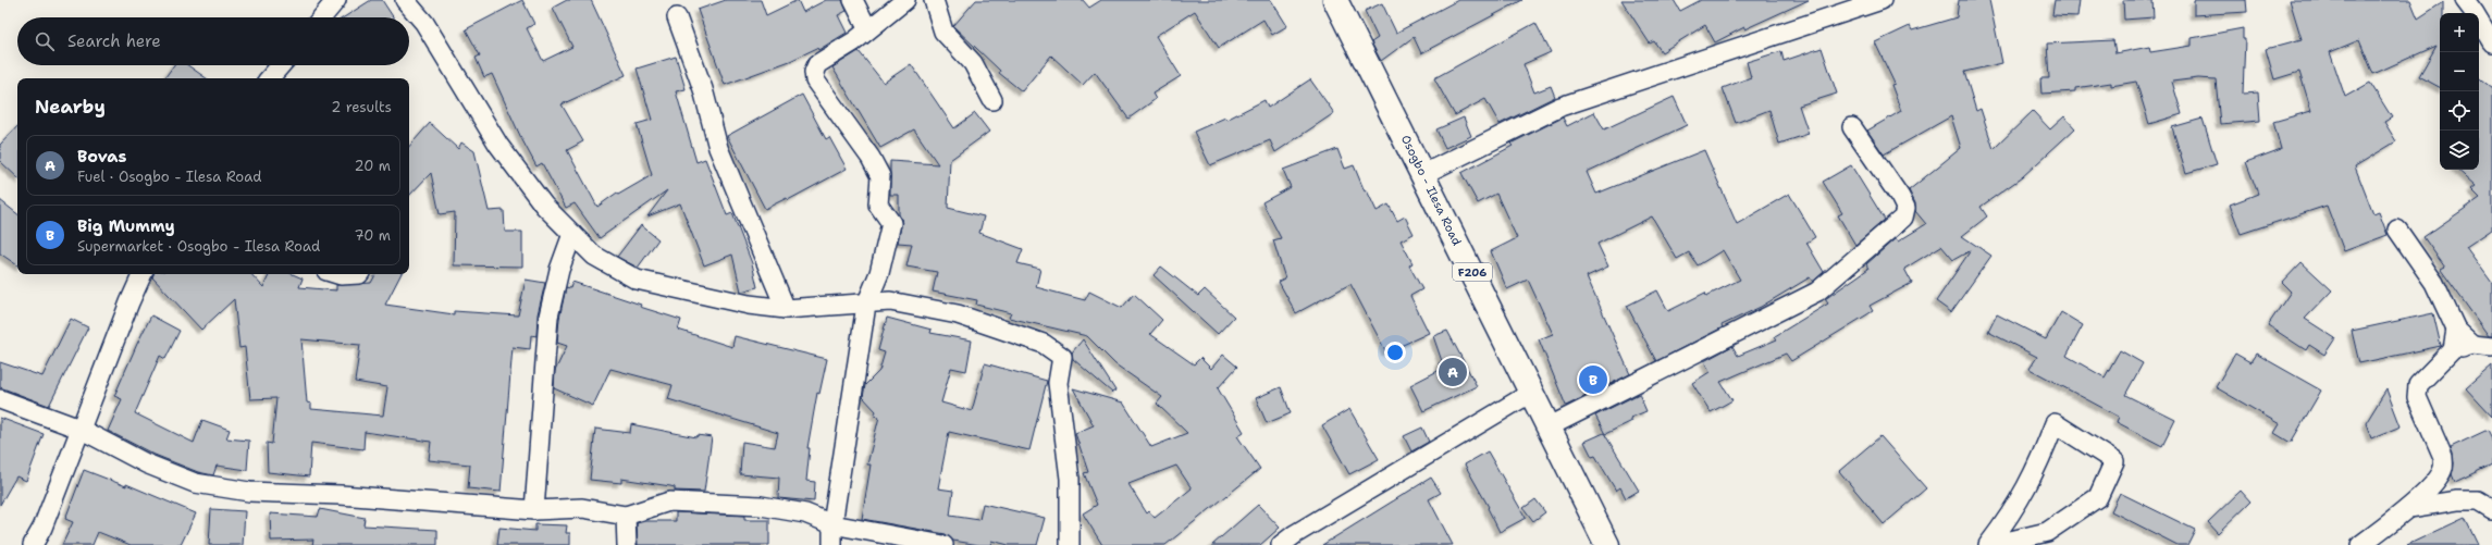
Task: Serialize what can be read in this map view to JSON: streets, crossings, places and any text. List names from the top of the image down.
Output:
{
  "streets": {
    "main road": ["Osogbo - Ilesa Road", "F206"]
  },
  "page": {
    "map_buttons": ["+", "−"],
    "search": "Search here",
    "heading": ["Nearby", "2 results"],
    "list": [
      {
        "mark": "A",
        "name": "Bovas",
        "note": "Fuel · Osogbo - Ilesa Road",
        "value": "20 m"
      },
      {
        "mark": "B",
        "name": "Big Mummy",
        "note": "Supermarket · Osogbo - Ilesa Road",
        "value": "70 m"
      }
    ],
    "pins": ["A", "B"]
  }
}
